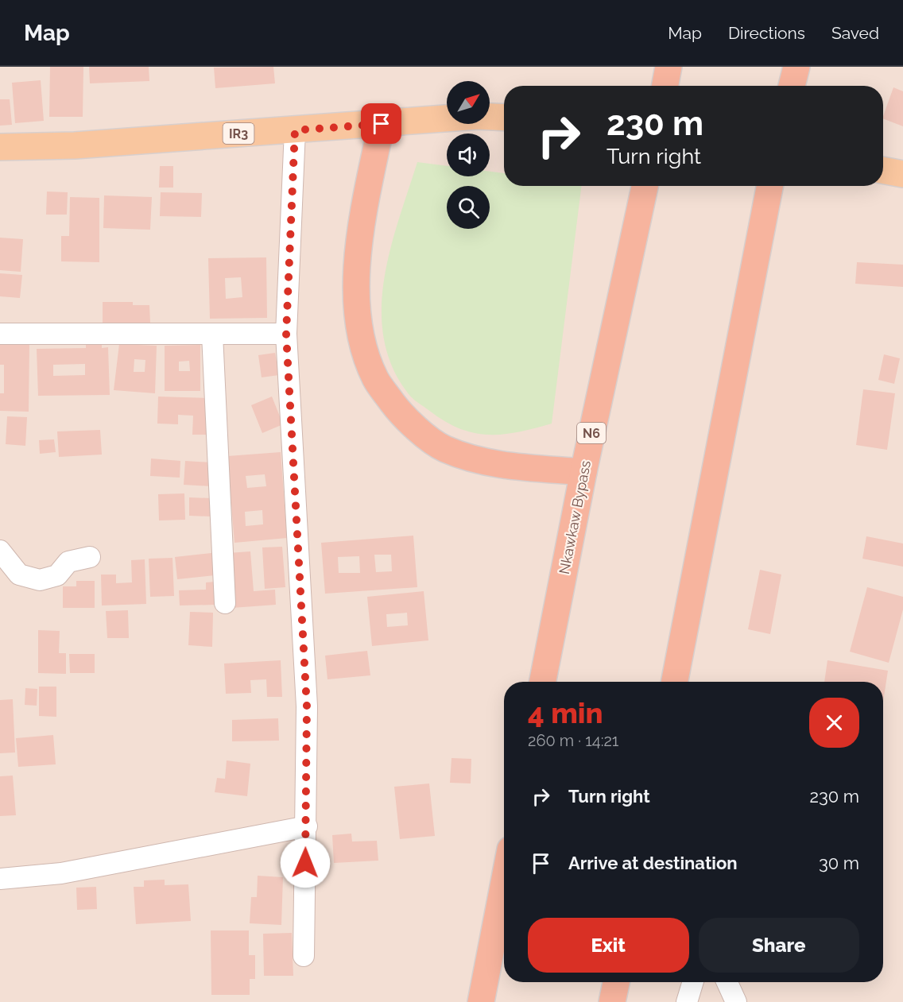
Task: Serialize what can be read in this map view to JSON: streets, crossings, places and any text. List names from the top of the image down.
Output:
{
  "streets": {
    "highway": ["N6", "Nkawkaw Bypass"],
    "main road": ["IR3"]
  },
  "north": "top right",
  "page": {
    "header": "Map",
    "nav": ["Map", "Directions", "Saved"],
    "turn": ["230 m", "Turn right"],
    "heading": ["4 min", "260 m · 14:21"],
    "list": [
      {
        "name": "Turn right",
        "value": "230 m"
      },
      {
        "name": "Arrive at destination",
        "value": "30 m"
      }
    ],
    "buttons": ["Exit", "Share"]
  }
}
